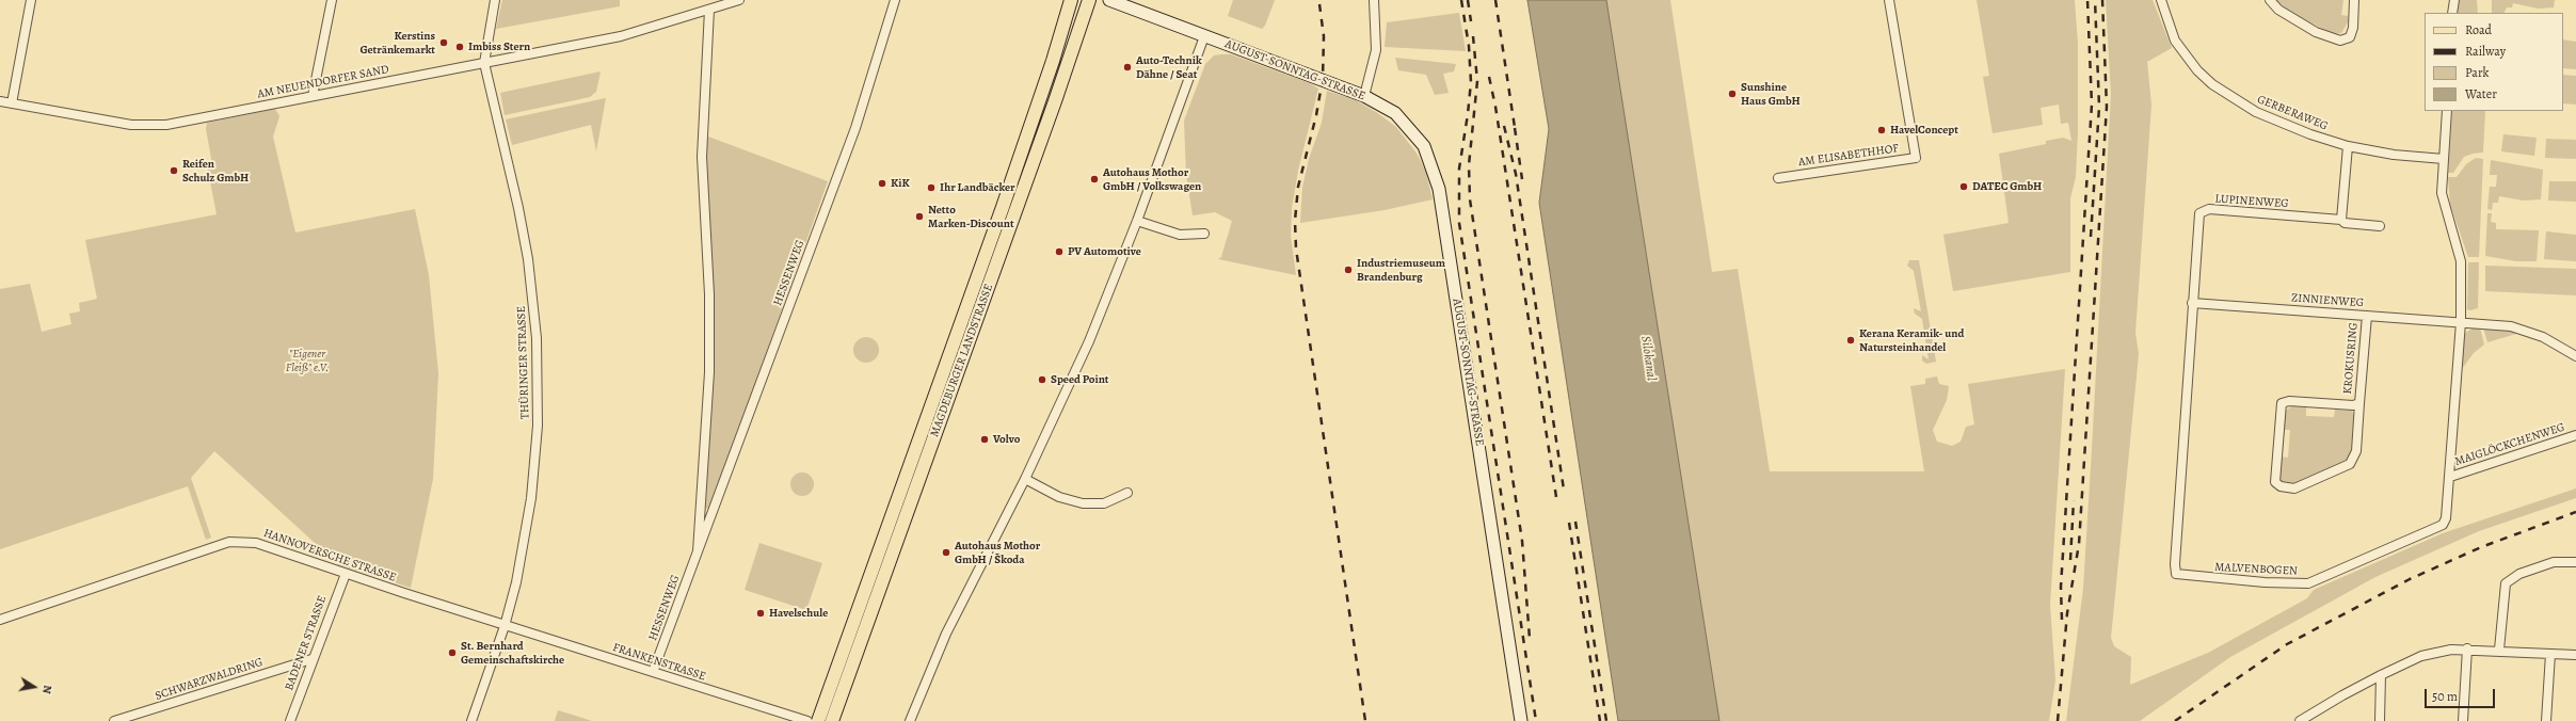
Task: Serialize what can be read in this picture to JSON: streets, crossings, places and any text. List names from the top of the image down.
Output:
{
  "streets": {
    "main road": ["MAGDEBURGER LANDSTRASSE"],
    "street": [
      "AUGUST-SONNTAG-STRASSE",
      "AM NEUENDORFER SAND",
      "GERBERAWEG",
      "AM ELISABETHHOF",
      "LUPINENWEG",
      "HESSENWEG",
      "ZINNIENWEG",
      "KROKUSRING",
      "THÜRINGER STRASSE",
      "MAIGLÖCKCHENWEG",
      "HANNOVERSCHE STRASSE",
      "MALVENBOGEN",
      "BADENER STRASSE",
      "FRANKENSTRASSE",
      "SCHWARZWALDRING"
    ]
  },
  "crossings": [
    ["AM NEUENDORFER SAND", "HESSENWEG"],
    ["AM NEUENDORFER SAND", "THÜRINGER STRASSE"],
    ["GERBERAWEG", "MALVENBOGEN"],
    ["LUPINENWEG", "ZINNIENWEG"],
    ["LUPINENWEG", "MALVENBOGEN"],
    ["HESSENWEG", "FRANKENSTRASSE"],
    ["ZINNIENWEG", "KROKUSRING"],
    ["ZINNIENWEG", "MALVENBOGEN"],
    ["THÜRINGER STRASSE", "HANNOVERSCHE STRASSE"],
    ["THÜRINGER STRASSE", "FRANKENSTRASSE"],
    ["MAIGLÖCKCHENWEG", "MALVENBOGEN"],
    ["HANNOVERSCHE STRASSE", "BADENER STRASSE"],
    ["HANNOVERSCHE STRASSE", "FRANKENSTRASSE"],
    ["BADENER STRASSE", "SCHWARZWALDRING"]
  ],
  "water": ["Silokanal"],
  "parks": ["\"Eigener Fleiß\" e.V."],
  "places": [
    "Kerstins Getränkemarkt",
    "Imbiss Stern",
    "Auto-Technik Dähne / Seat",
    "Sunshine Haus GmbH",
    "HavelConcept",
    "Reifen Schulz GmbH",
    "Autohaus Mothor GmbH / Volkswagen",
    "KiK",
    "DATEC GmbH",
    "Ihr Landbäcker",
    "Netto Marken-Discount",
    "PV Automotive",
    "Industriemuseum Brandenburg",
    "Kerana Keramik- und Natursteinhandel",
    "Speed Point",
    "Volvo",
    "Autohaus Mothor GmbH / Škoda",
    "Havelschule",
    "St. Bernhard Gemeinschaftskirche"
  ],
  "legend": [
    "Road",
    "Railway",
    "Park",
    "Water"
  ],
  "scale_bar": "50 m",
  "north": "right"
}
